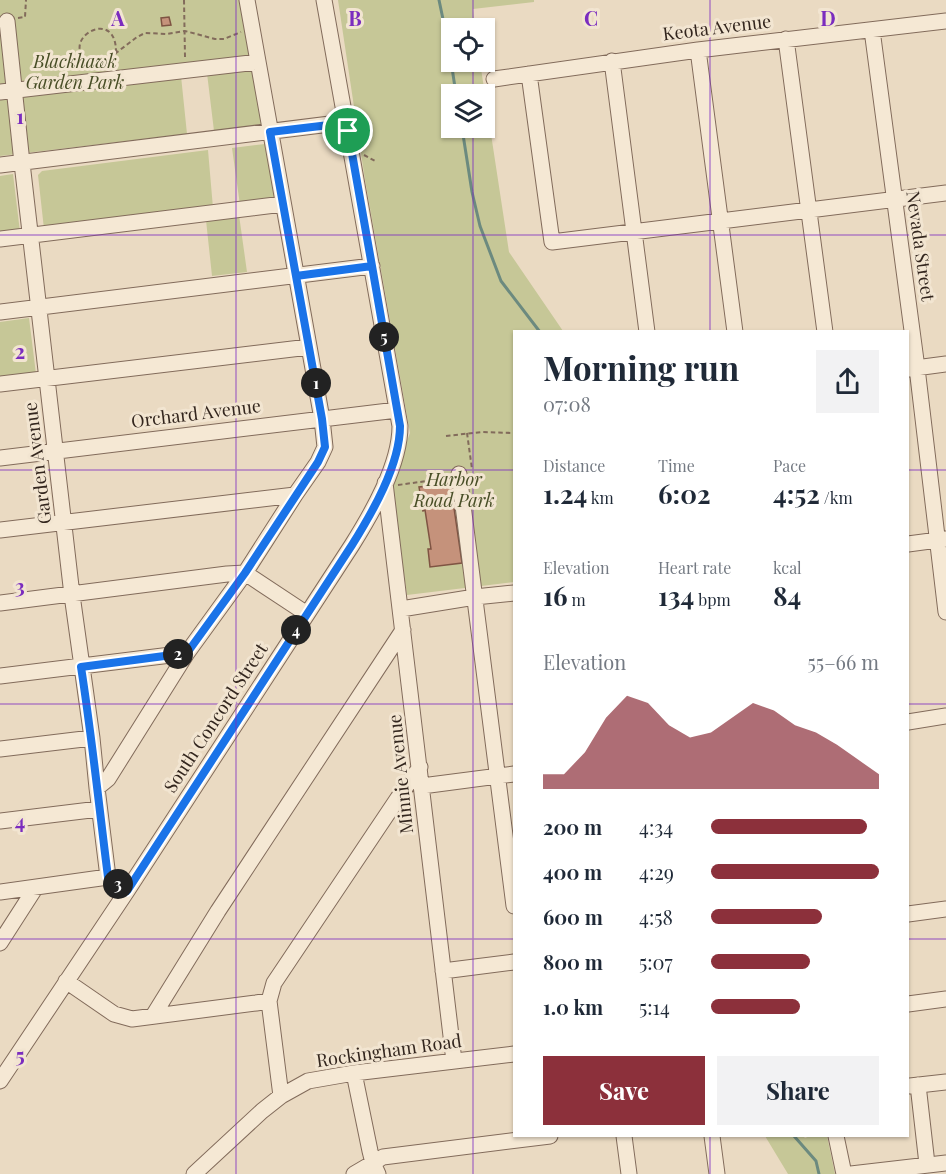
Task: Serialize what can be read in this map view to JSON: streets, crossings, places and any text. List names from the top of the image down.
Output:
{
  "streets": {
    "street": [
      "Keota Avenue",
      "Nevada Street",
      "Orchard Avenue",
      "Garden Avenue",
      "South Concord Street",
      "Minnie Avenue",
      "Rockingham Road"
    ]
  },
  "crossings": [
    ["Keota Avenue", "Nevada Street"],
    ["Orchard Avenue", "Garden Avenue"],
    ["Orchard Avenue", "South Concord Street"],
    ["South Concord Street", "Minnie Avenue"],
    ["Minnie Avenue", "Rockingham Road"]
  ],
  "parks": ["Blackhawk Garden Park", "Harbor Road Park"],
  "page": {
    "pins": [
      "5",
      "1",
      "4",
      "2",
      "3"
    ],
    "heading": ["Morning run", "07:08"],
    "stats": [
      ["Distance", "1.24 km"],
      ["Time", "6:02"],
      ["Pace", "4:52 /km"],
      ["Elevation", "16 m"],
      ["Heart rate", "134 bpm"],
      ["kcal", "84"]
    ],
    "chart": ["Elevation", "55–66 m"],
    "list": [
      {
        "name": "200 m",
        "note": "4:34"
      },
      {
        "name": "400 m",
        "note": "4:29"
      },
      {
        "name": "600 m",
        "note": "4:58"
      },
      {
        "name": "800 m",
        "note": "5:07"
      },
      {
        "name": "1.0 km",
        "note": "5:14"
      }
    ],
    "buttons": ["Save", "Share"]
  },
  "grid": {
    "columns": [
      "A",
      "B",
      "C",
      "D"
    ],
    "rows": [
      "1",
      "2",
      "3",
      "4",
      "5"
    ]
  }
}
